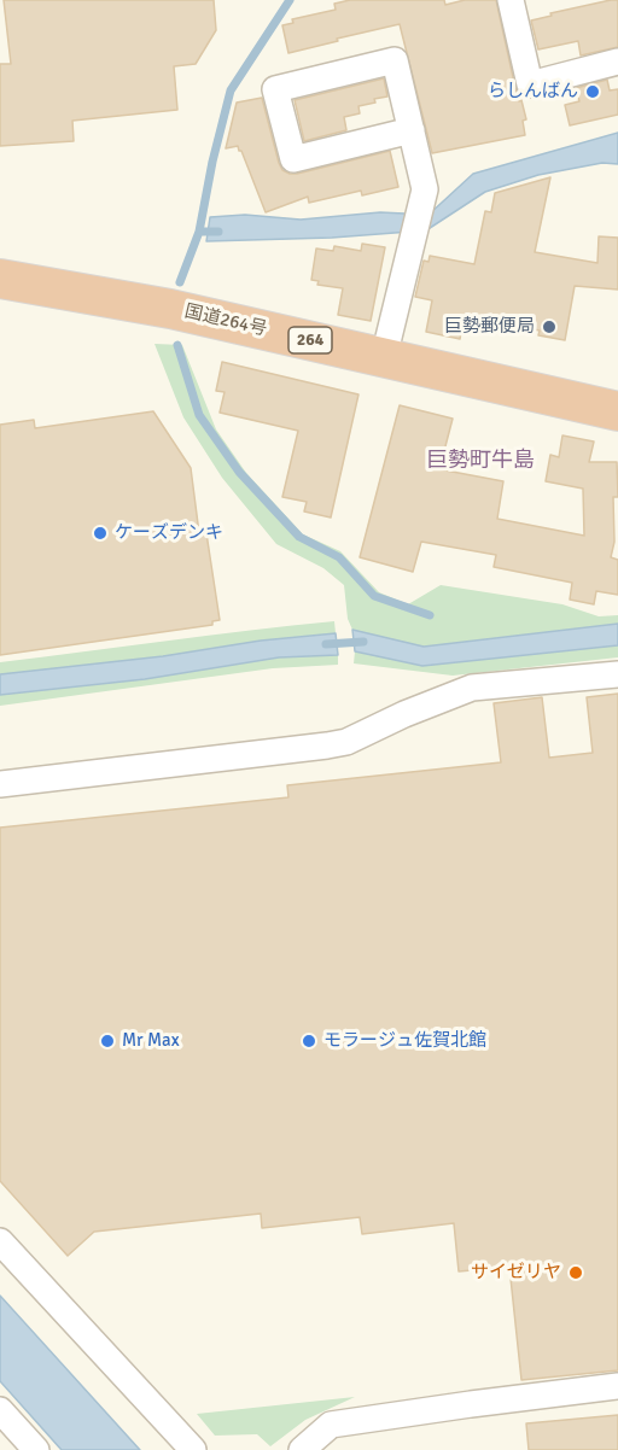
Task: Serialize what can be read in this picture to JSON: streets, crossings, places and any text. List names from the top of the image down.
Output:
{
  "streets": {
    "highway": ["国道264号", "264"]
  },
  "districts": ["巨勢町牛島"],
  "places": [
    "らしんばん",
    "巨勢郵便局",
    "ケーズデンキ",
    "Mr Max",
    "モラージュ佐賀北館",
    "サイゼリヤ"
  ]
}
